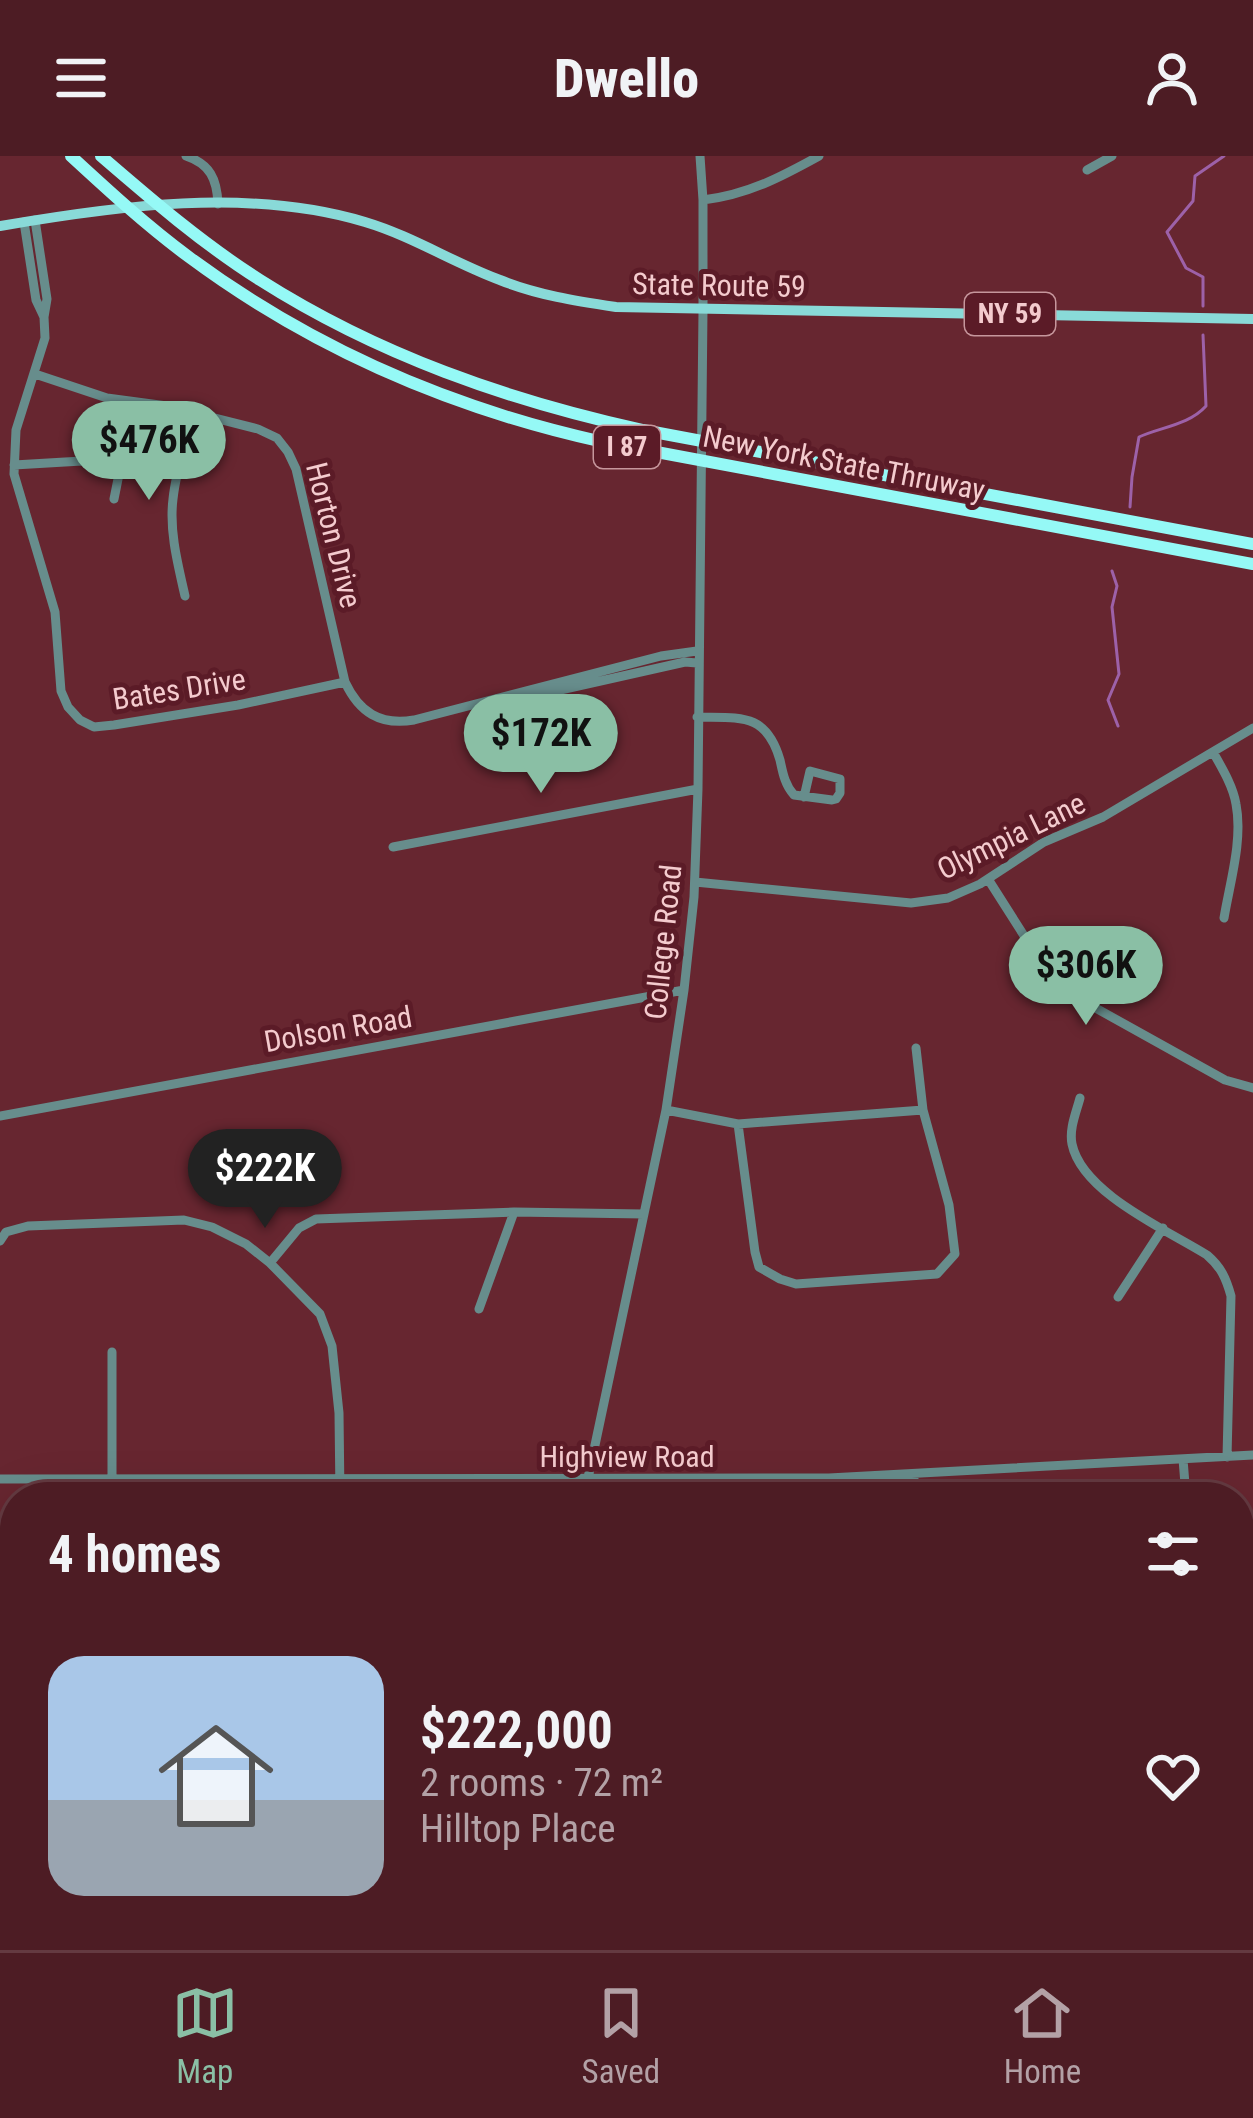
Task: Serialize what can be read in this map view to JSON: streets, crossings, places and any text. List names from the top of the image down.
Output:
{
  "streets": {
    "highway": ["I 87", "New York State Thruway"],
    "main road": ["State Route 59", "NY 59"],
    "street": [
      "Horton Drive",
      "Bates Drive",
      "Olympia Lane",
      "College Road",
      "Dolson Road",
      "Highview Road"
    ]
  },
  "crossings": [
    ["State Route 59", "NY 59"],
    ["State Route 59", "Bates Drive"],
    ["State Route 59", "College Road"],
    ["NY 59", "Bates Drive"],
    ["Horton Drive", "Bates Drive"],
    ["Olympia Lane", "College Road"],
    ["College Road", "Dolson Road"],
    ["College Road", "Highview Road"]
  ],
  "page": {
    "header": "Dwello",
    "price": [
      "$476K",
      "$172K",
      "$306K",
      "$222K"
    ],
    "heading": "4 homes",
    "list": [
      {
        "name": "$222,000",
        "note": "2 rooms · 72 m² · Hilltop Place"
      }
    ],
    "tabs": ["Map", "Saved", "Home"]
  }
}
